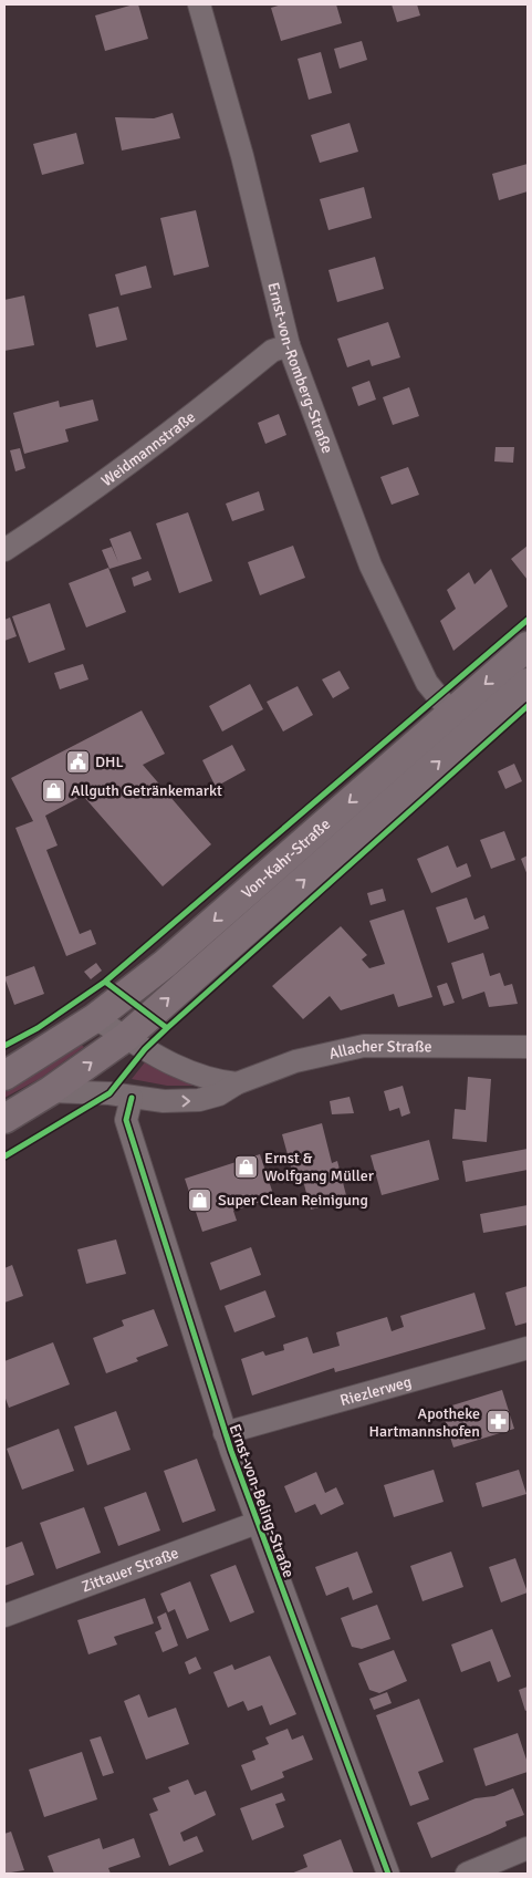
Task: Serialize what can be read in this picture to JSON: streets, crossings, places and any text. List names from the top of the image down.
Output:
{
  "streets": {
    "main road": ["Von-Kahr-Straße"],
    "street": [
      "Ernst-von-Romberg-Straße",
      "Weidmannstraße",
      "Allacher Straße",
      "Riezlerweg",
      "Ernst-von-Beling-Straße",
      "Zittauer Straße"
    ]
  },
  "crossings": [
    ["Ernst-von-Romberg-Straße", "Weidmannstraße"],
    ["Ernst-von-Romberg-Straße", "Von-Kahr-Straße"],
    ["Von-Kahr-Straße", "Allacher Straße"],
    ["Allacher Straße", "Ernst-von-Beling-Straße"],
    ["Riezlerweg", "Ernst-von-Beling-Straße"],
    ["Ernst-von-Beling-Straße", "Zittauer Straße"]
  ],
  "places": {
    "public building": ["DHL"],
    "shop": ["Allguth Getränkemarkt", "Ernst & Wolfgang Müller", "Super Clean Reinigung"],
    "pharmacy": ["Apotheke Hartmannshofen"]
  }
}
